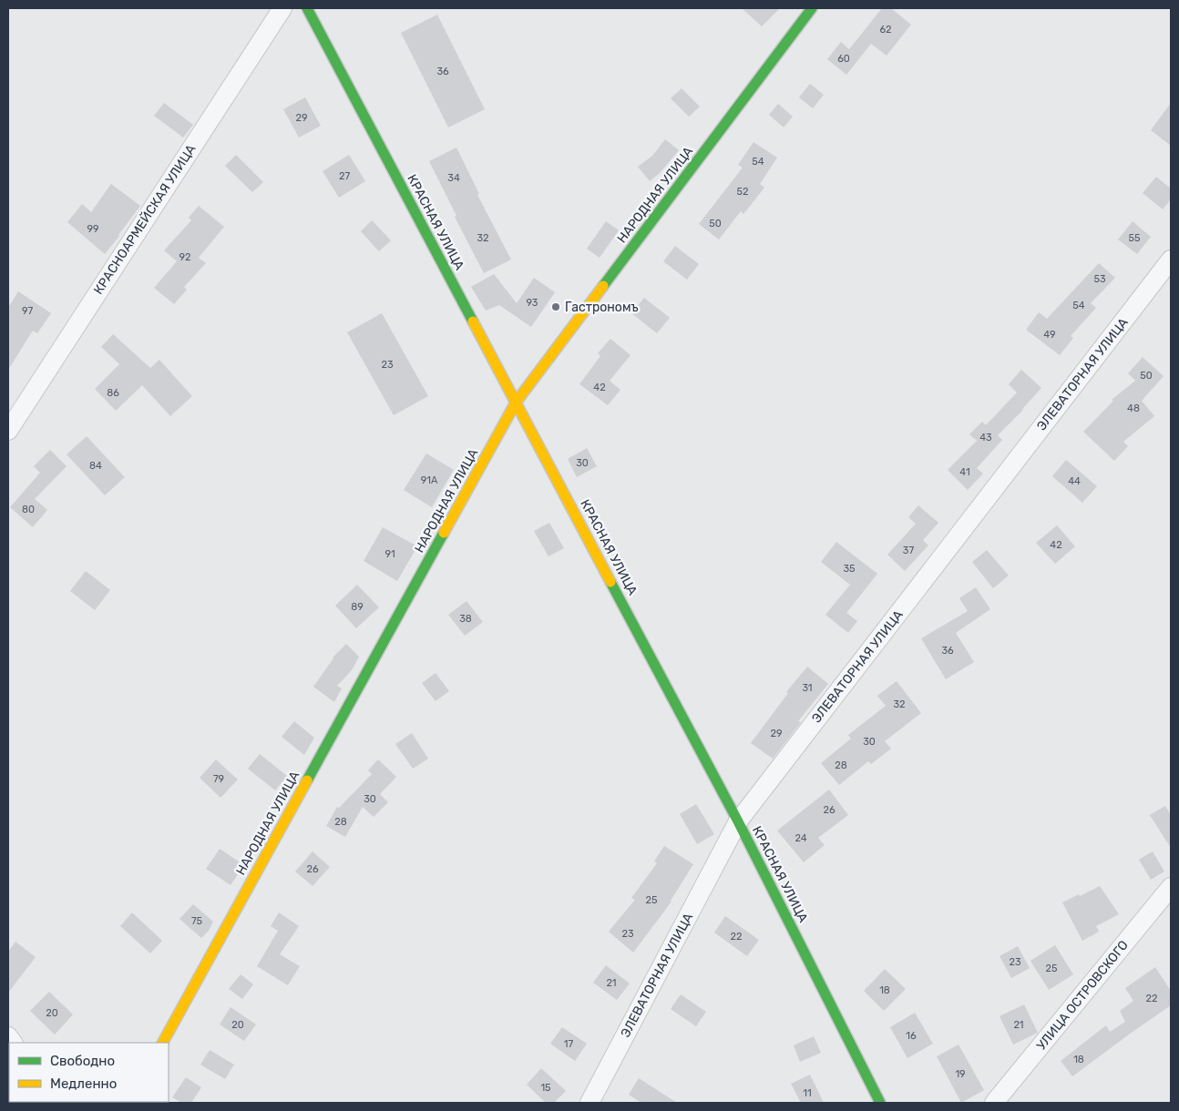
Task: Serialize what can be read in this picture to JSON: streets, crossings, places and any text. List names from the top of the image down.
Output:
{
  "streets": {
    "street": [
      "НАРОДНАЯ УЛИЦА",
      "КРАСНОАРМЕЙСКАЯ УЛИЦА",
      "КРАСНАЯ УЛИЦА",
      "ЭЛЕВАТОРНАЯ УЛИЦА",
      "УЛИЦА ОСТРОВСКОГО"
    ]
  },
  "crossings": [
    ["НАРОДНАЯ УЛИЦА", "КРАСНАЯ УЛИЦА"],
    ["КРАСНАЯ УЛИЦА", "ЭЛЕВАТОРНАЯ УЛИЦА"]
  ],
  "places": ["Гастрономъ"],
  "house_numbers": [
    "62",
    "60",
    "36",
    "29",
    "54",
    "27",
    "34",
    "52",
    "50",
    "99",
    "32",
    "55",
    "92",
    "53",
    "93",
    "54",
    "97",
    "49",
    "23",
    "50",
    "42",
    "86",
    "48",
    "43",
    "30",
    "84",
    "41",
    "91А",
    "44",
    "80",
    "42",
    "37",
    "91",
    "35",
    "89",
    "38",
    "36",
    "31",
    "32",
    "29",
    "30",
    "28",
    "79",
    "30",
    "26",
    "28",
    "24",
    "26",
    "25",
    "75",
    "23",
    "22",
    "23",
    "25",
    "21",
    "18",
    "22",
    "20",
    "20",
    "21",
    "16",
    "17",
    "18",
    "19",
    "15",
    "11"
  ],
  "legend": ["Свободно", "Медленно"]
}
